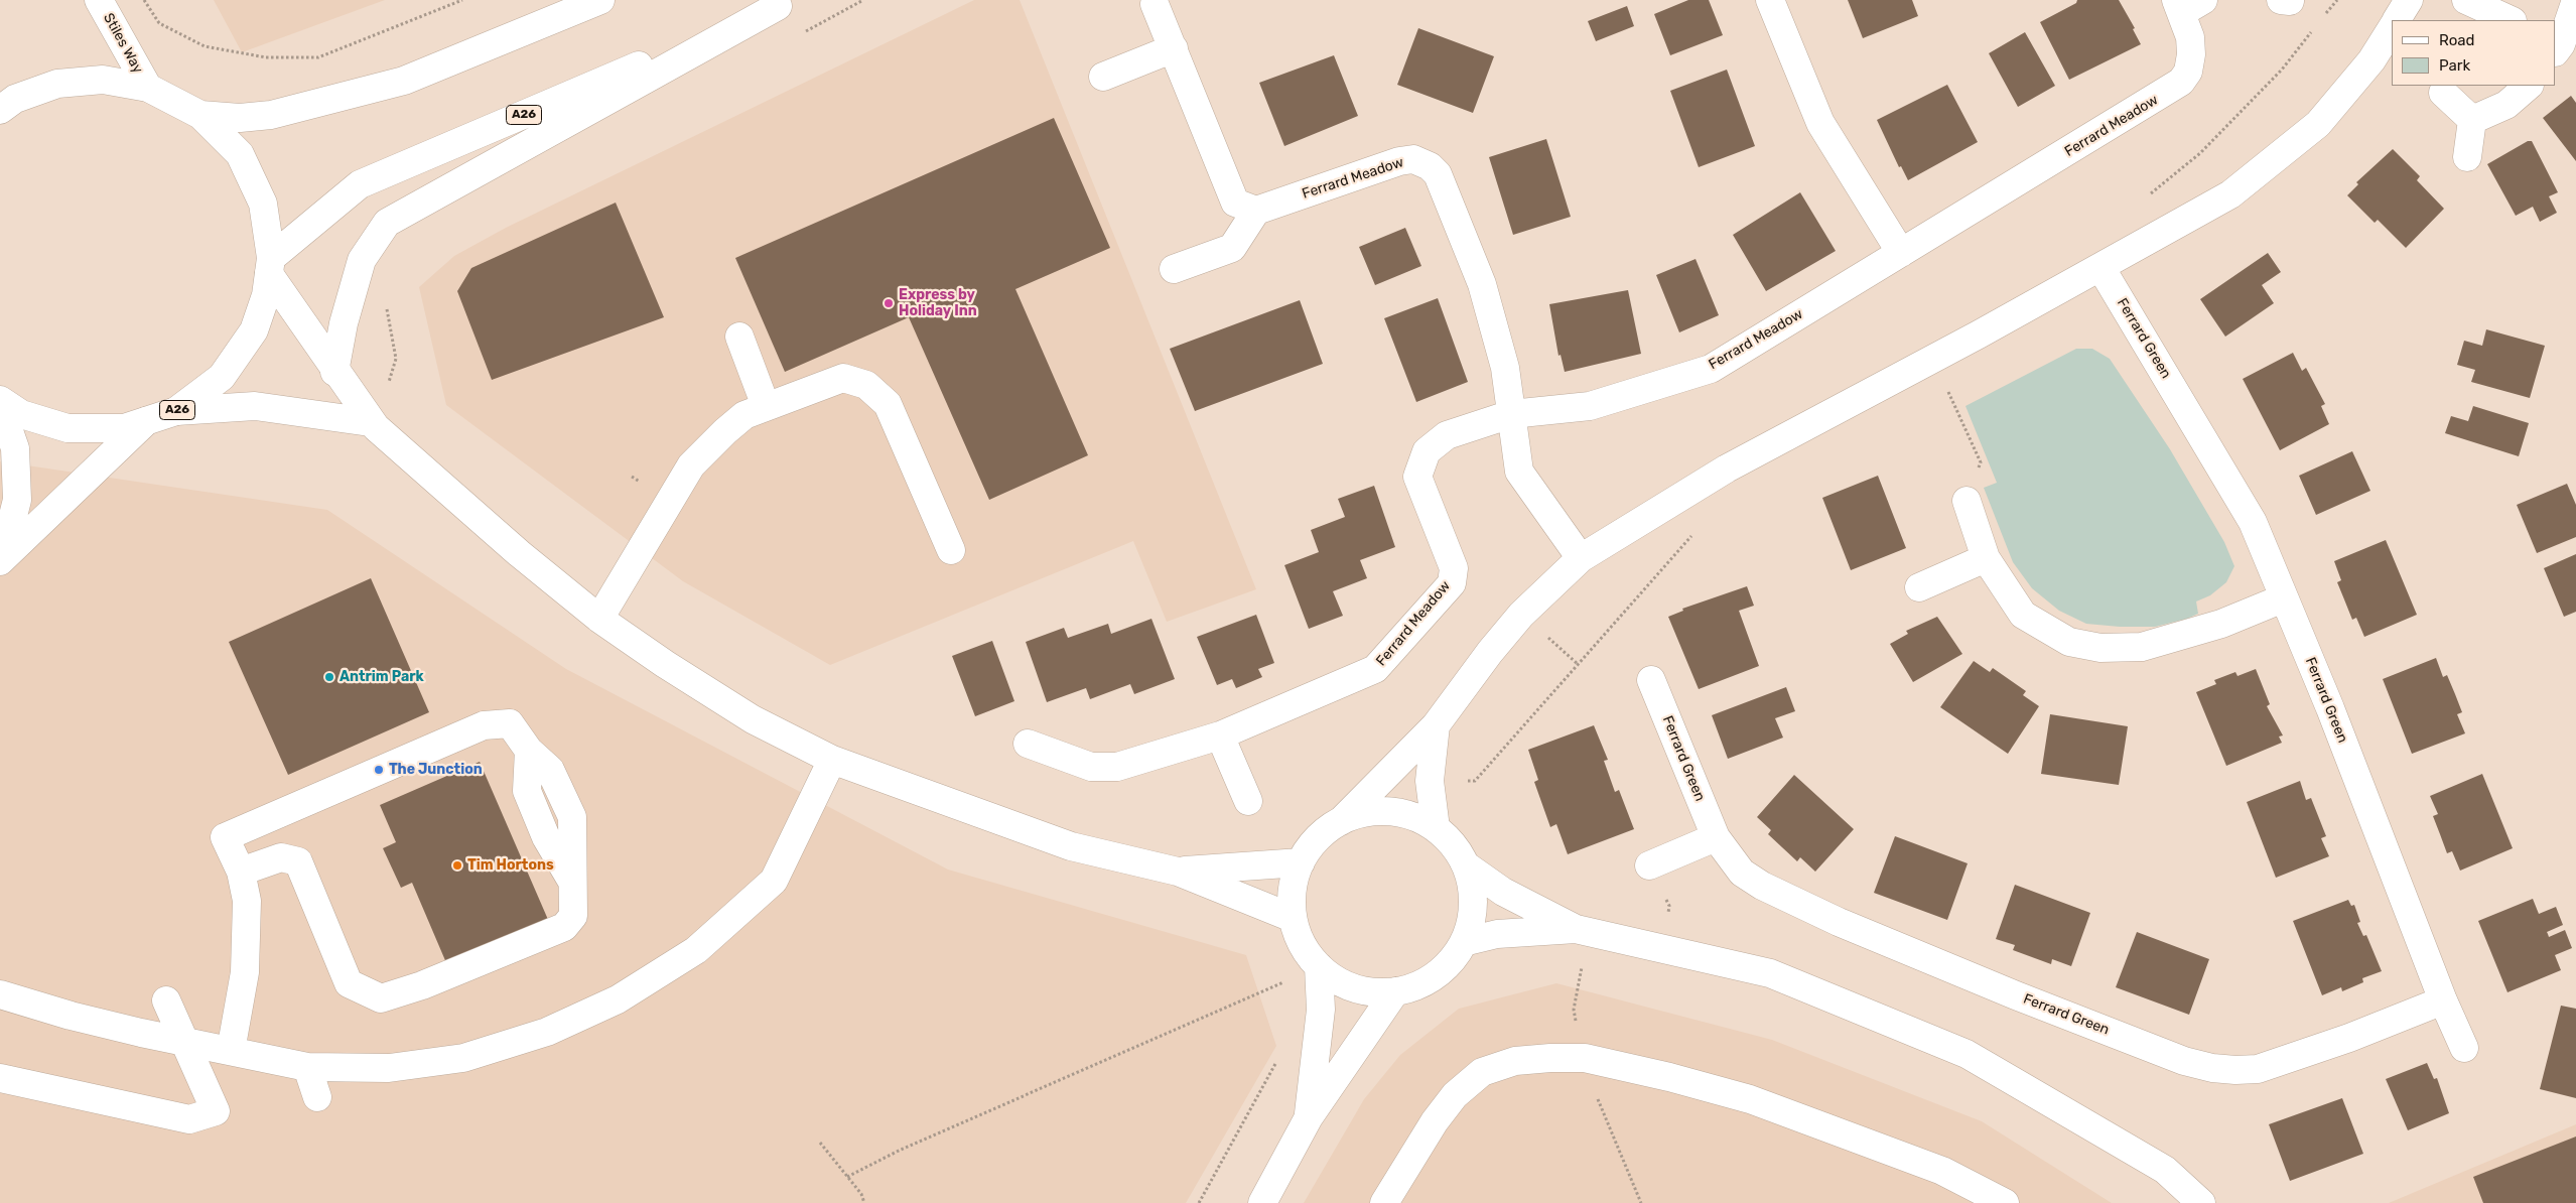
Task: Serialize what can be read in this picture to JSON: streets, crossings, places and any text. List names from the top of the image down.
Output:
{
  "streets": {
    "main road": [
      "Stiles Way",
      "A26",
      "Ferrard Meadow",
      "Ferrard Green"
    ]
  },
  "crossings": [
    ["Stiles Way", "A26"]
  ],
  "places": [
    "Express by Holiday Inn",
    "Antrim Park",
    "The Junction",
    "Tim Hortons"
  ],
  "legend": ["Road", "Park"]
}
